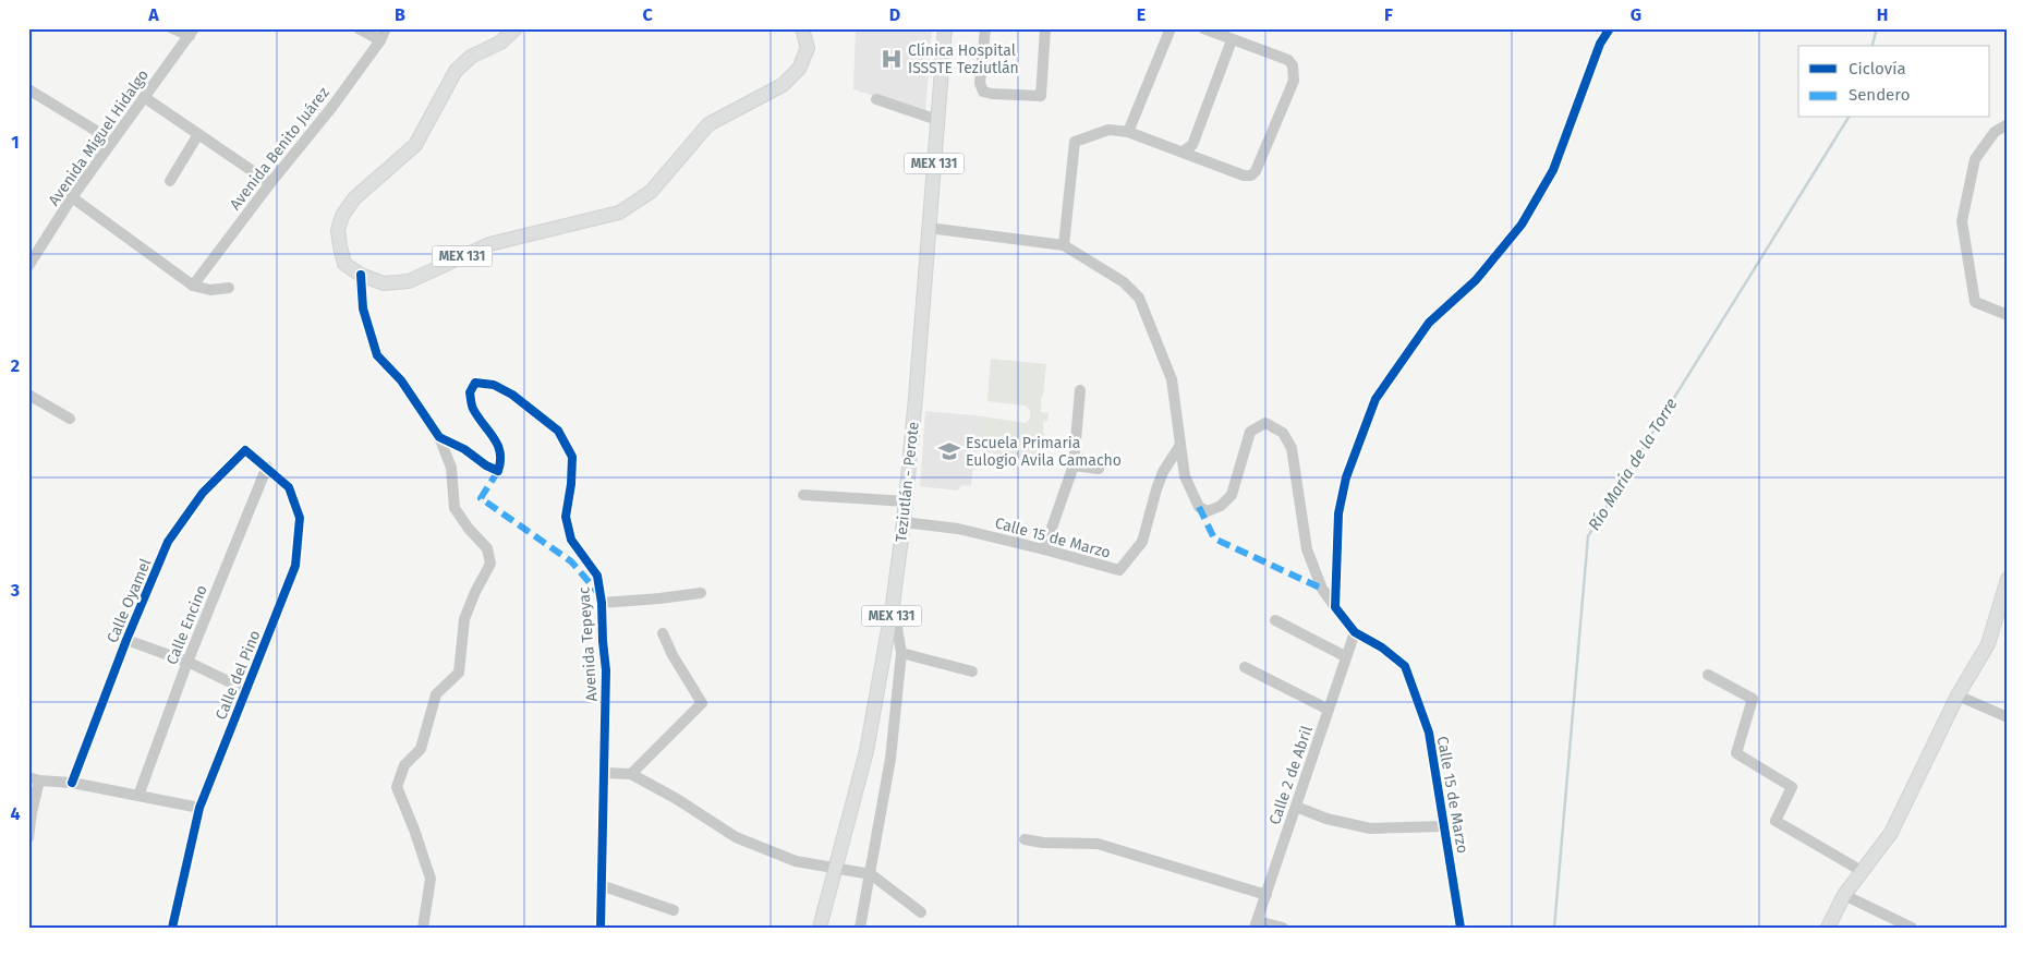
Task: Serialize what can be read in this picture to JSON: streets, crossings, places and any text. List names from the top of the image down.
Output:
{
  "streets": {
    "main road": ["MEX 131", "Teziutlán - Perote"],
    "street": [
      "Avenida Miguel Hidalgo",
      "Avenida Benito Juárez",
      "Calle 15 de Marzo",
      "Calle Oyamel",
      "Calle Encino",
      "Avenida Tepeyac",
      "Calle del Pino",
      "Calle 2 de Abril"
    ]
  },
  "crossings": [
    ["Teziutlán - Perote", "Calle 15 de Marzo"],
    ["Calle 15 de Marzo", "Calle 2 de Abril"],
    ["Calle Oyamel", "Calle del Pino"],
    ["Calle Encino", "Calle del Pino"]
  ],
  "water": ["Río María de la Torre"],
  "places": {
    "hospital": ["Clínica Hospital ISSSTE Teziutlán"],
    "school or university": ["Escuela Primaria Eulogio Avila Camacho"]
  },
  "legend": ["Ciclovía", "Sendero"],
  "grid": {
    "columns": [
      "A",
      "B",
      "C",
      "D",
      "E",
      "F",
      "G",
      "H"
    ],
    "rows": [
      "1",
      "2",
      "3",
      "4"
    ]
  }
}
